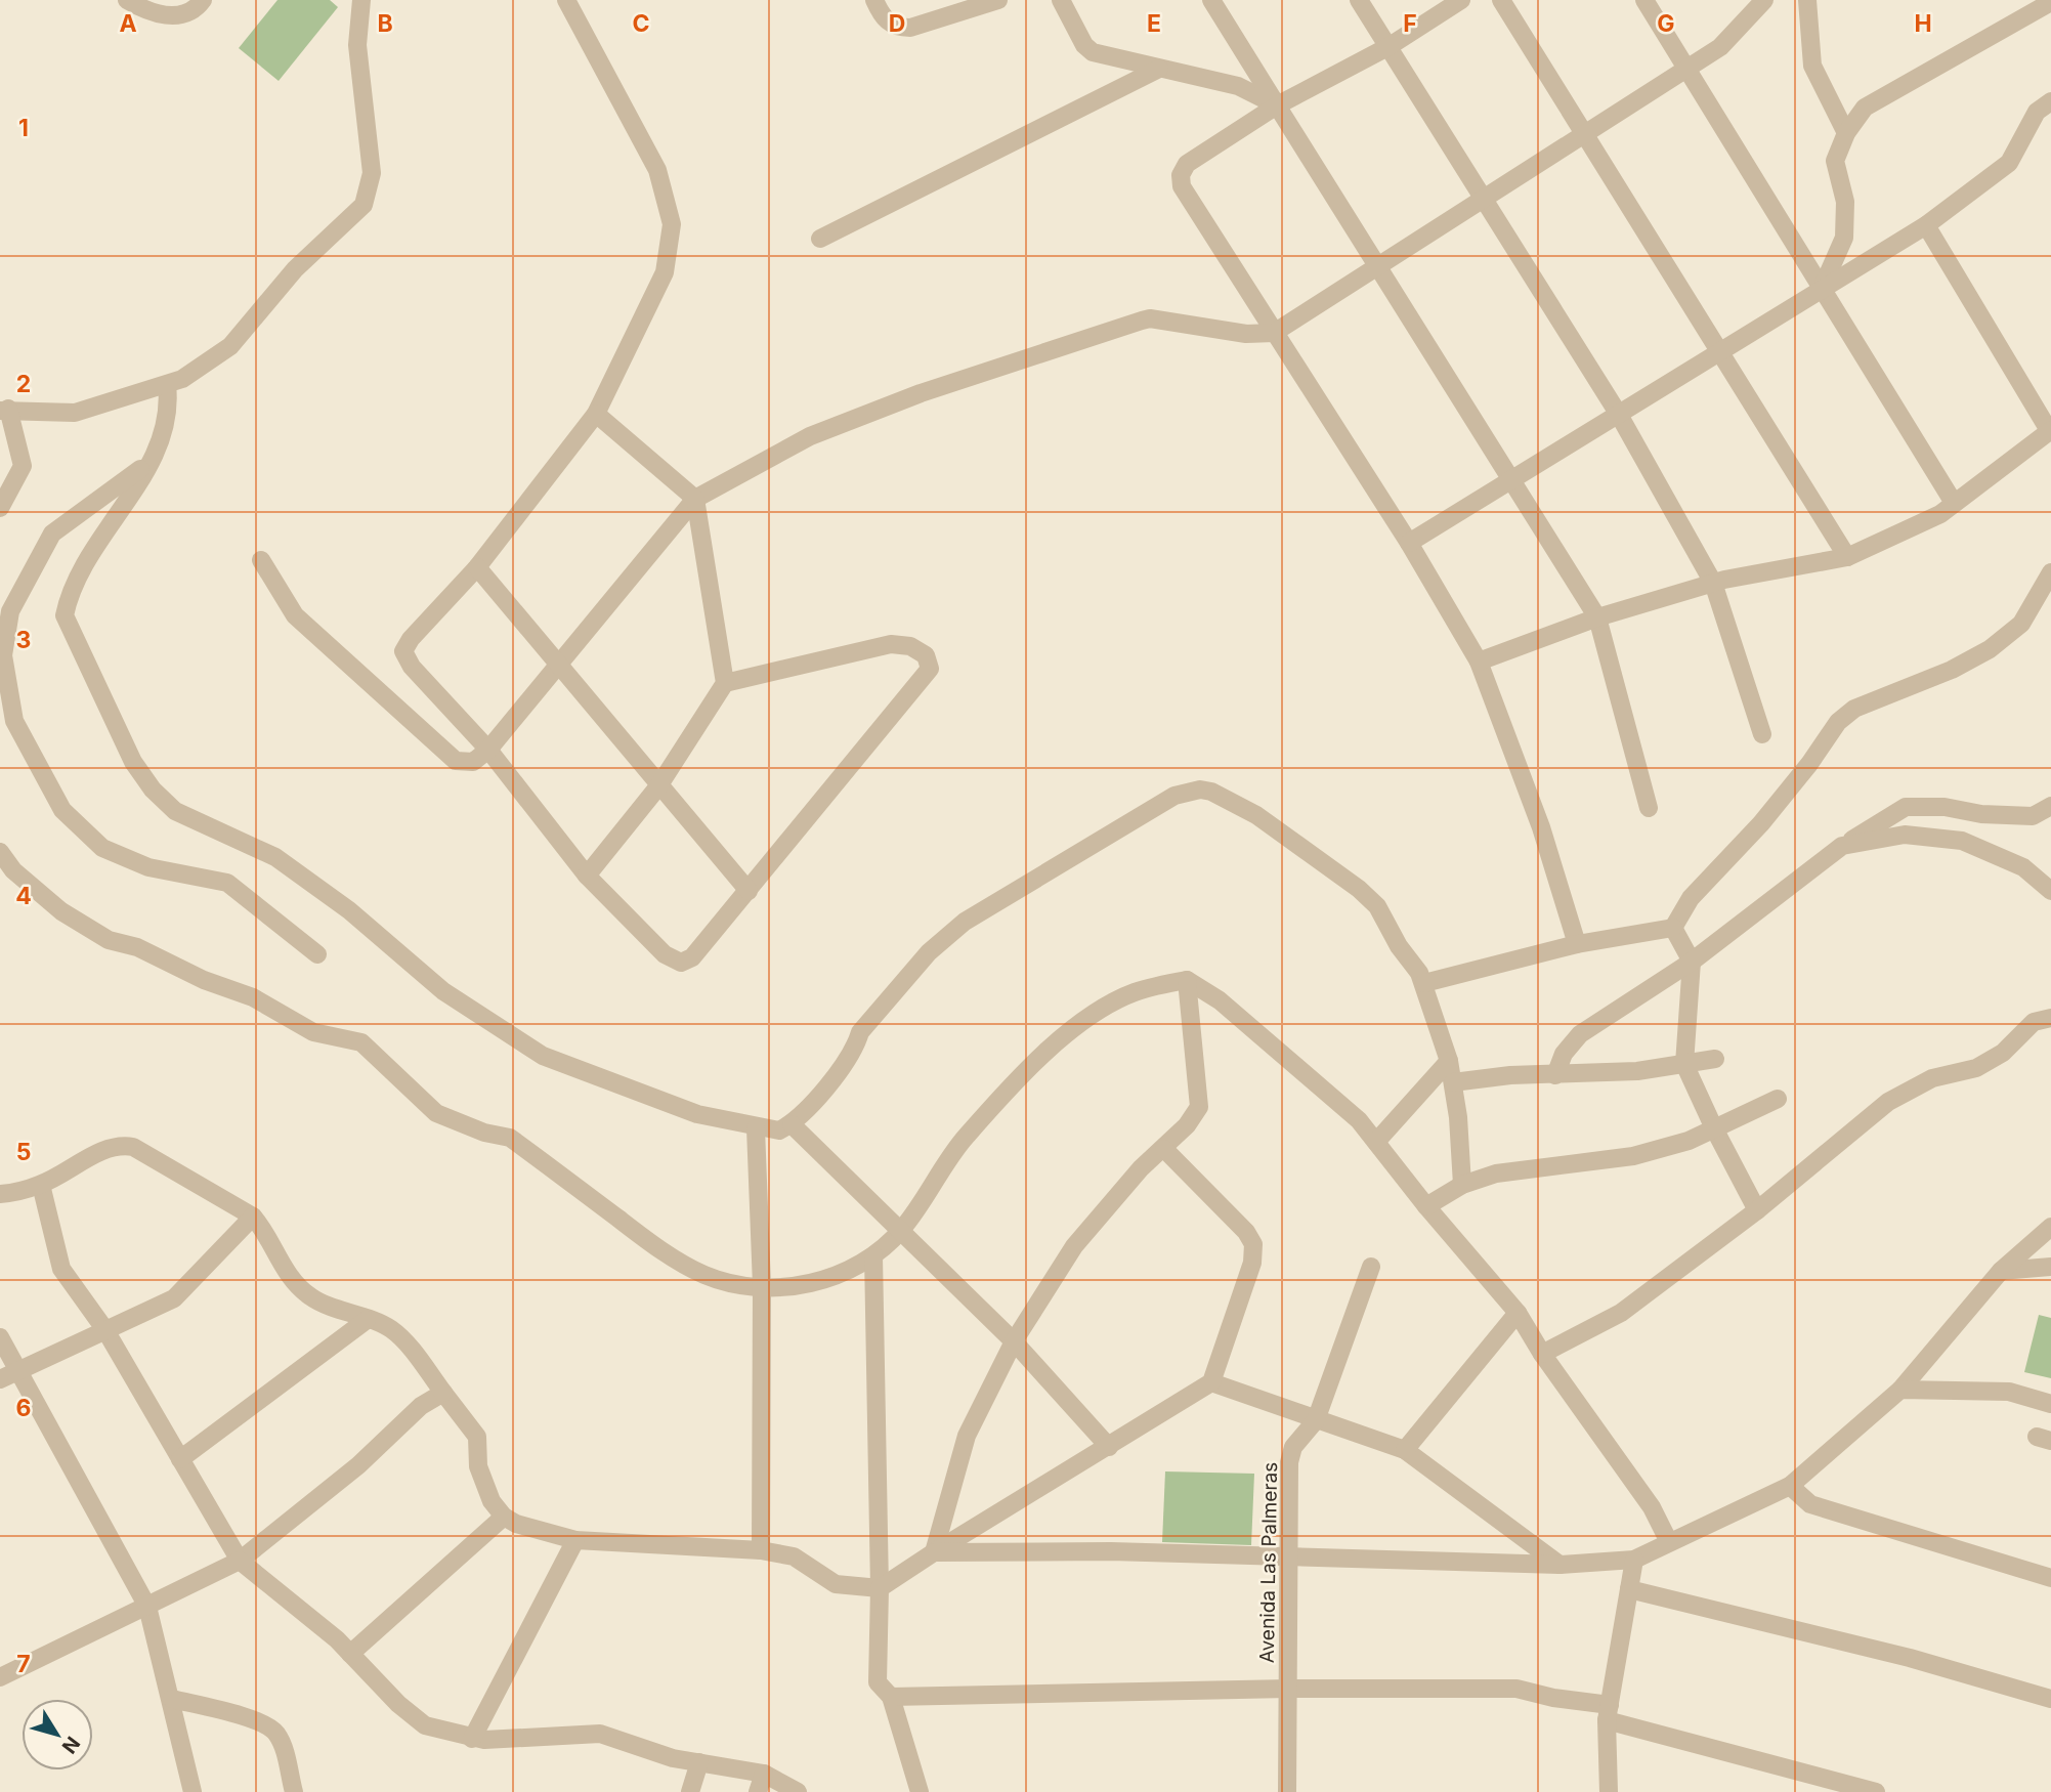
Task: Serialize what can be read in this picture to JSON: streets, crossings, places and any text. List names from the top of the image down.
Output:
{
  "streets": {
    "street": ["Avenida Las Palmeras"]
  },
  "north": "bottom right",
  "grid": {
    "columns": [
      "A",
      "B",
      "C",
      "D",
      "E",
      "F",
      "G",
      "H"
    ],
    "rows": [
      "1",
      "2",
      "3",
      "4",
      "5",
      "6",
      "7"
    ]
  }
}
